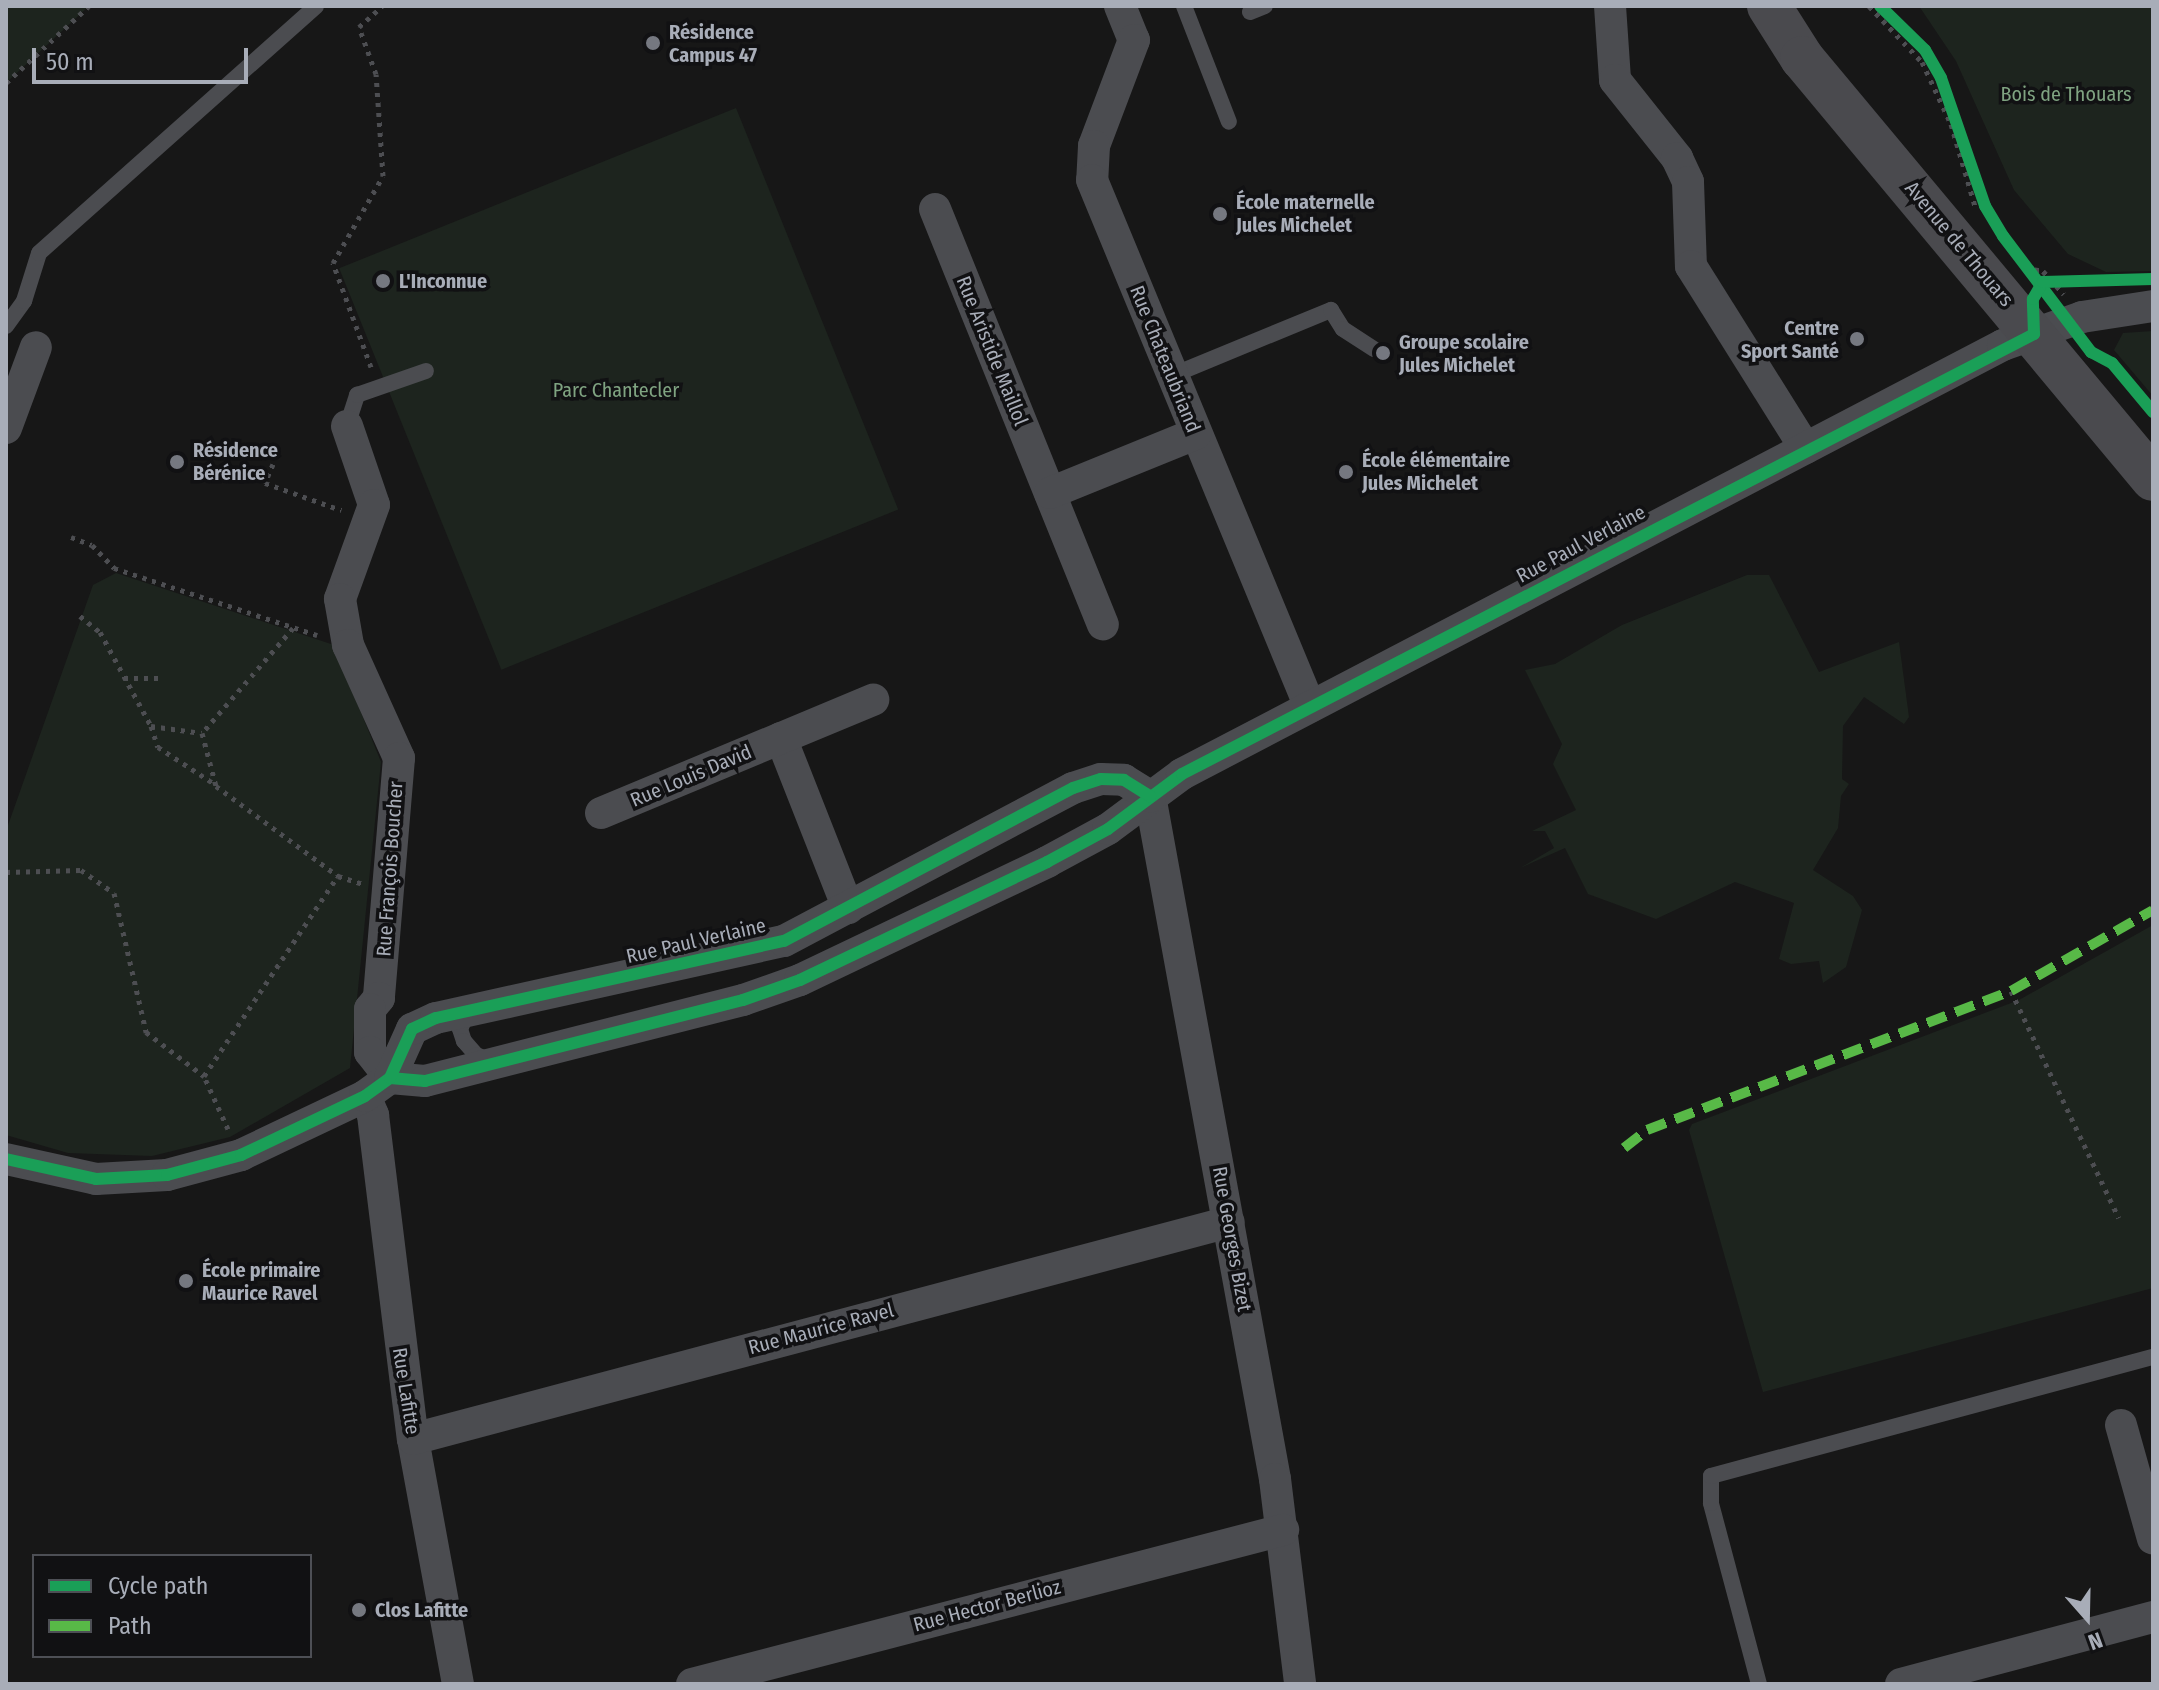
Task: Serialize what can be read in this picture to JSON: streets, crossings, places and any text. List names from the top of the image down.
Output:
{
  "streets": {
    "street": [
      "Avenue de Thouars",
      "Rue Aristide Maillol",
      "Rue Chateaubriand",
      "Rue Paul Verlaine",
      "Rue Louis David",
      "Rue François Boucher",
      "Rue Georges Bizet",
      "Rue Maurice Ravel",
      "Rue Lafitte",
      "Rue Hector Berlioz"
    ]
  },
  "crossings": [
    ["Avenue de Thouars", "Rue Paul Verlaine"],
    ["Rue Chateaubriand", "Rue Paul Verlaine"],
    ["Rue Paul Verlaine", "Rue François Boucher"],
    ["Rue Paul Verlaine", "Rue Georges Bizet"],
    ["Rue Paul Verlaine", "Rue Lafitte"],
    ["Rue François Boucher", "Rue Lafitte"],
    ["Rue Georges Bizet", "Rue Maurice Ravel"],
    ["Rue Georges Bizet", "Rue Hector Berlioz"],
    ["Rue Maurice Ravel", "Rue Lafitte"]
  ],
  "parks": ["Bois de Thouars", "Parc Chantecler"],
  "places": [
    "Résidence Campus 47",
    "École maternelle Jules Michelet",
    "L'Inconnue",
    "Centre Sport Santé",
    "Groupe scolaire Jules Michelet",
    "Résidence Bérénice",
    "École élémentaire Jules Michelet",
    "École primaire Maurice Ravel",
    "Clos Lafitte"
  ],
  "legend": ["Cycle path", "Path"],
  "scale_bar": "50 m",
  "north": "bottom"
}
